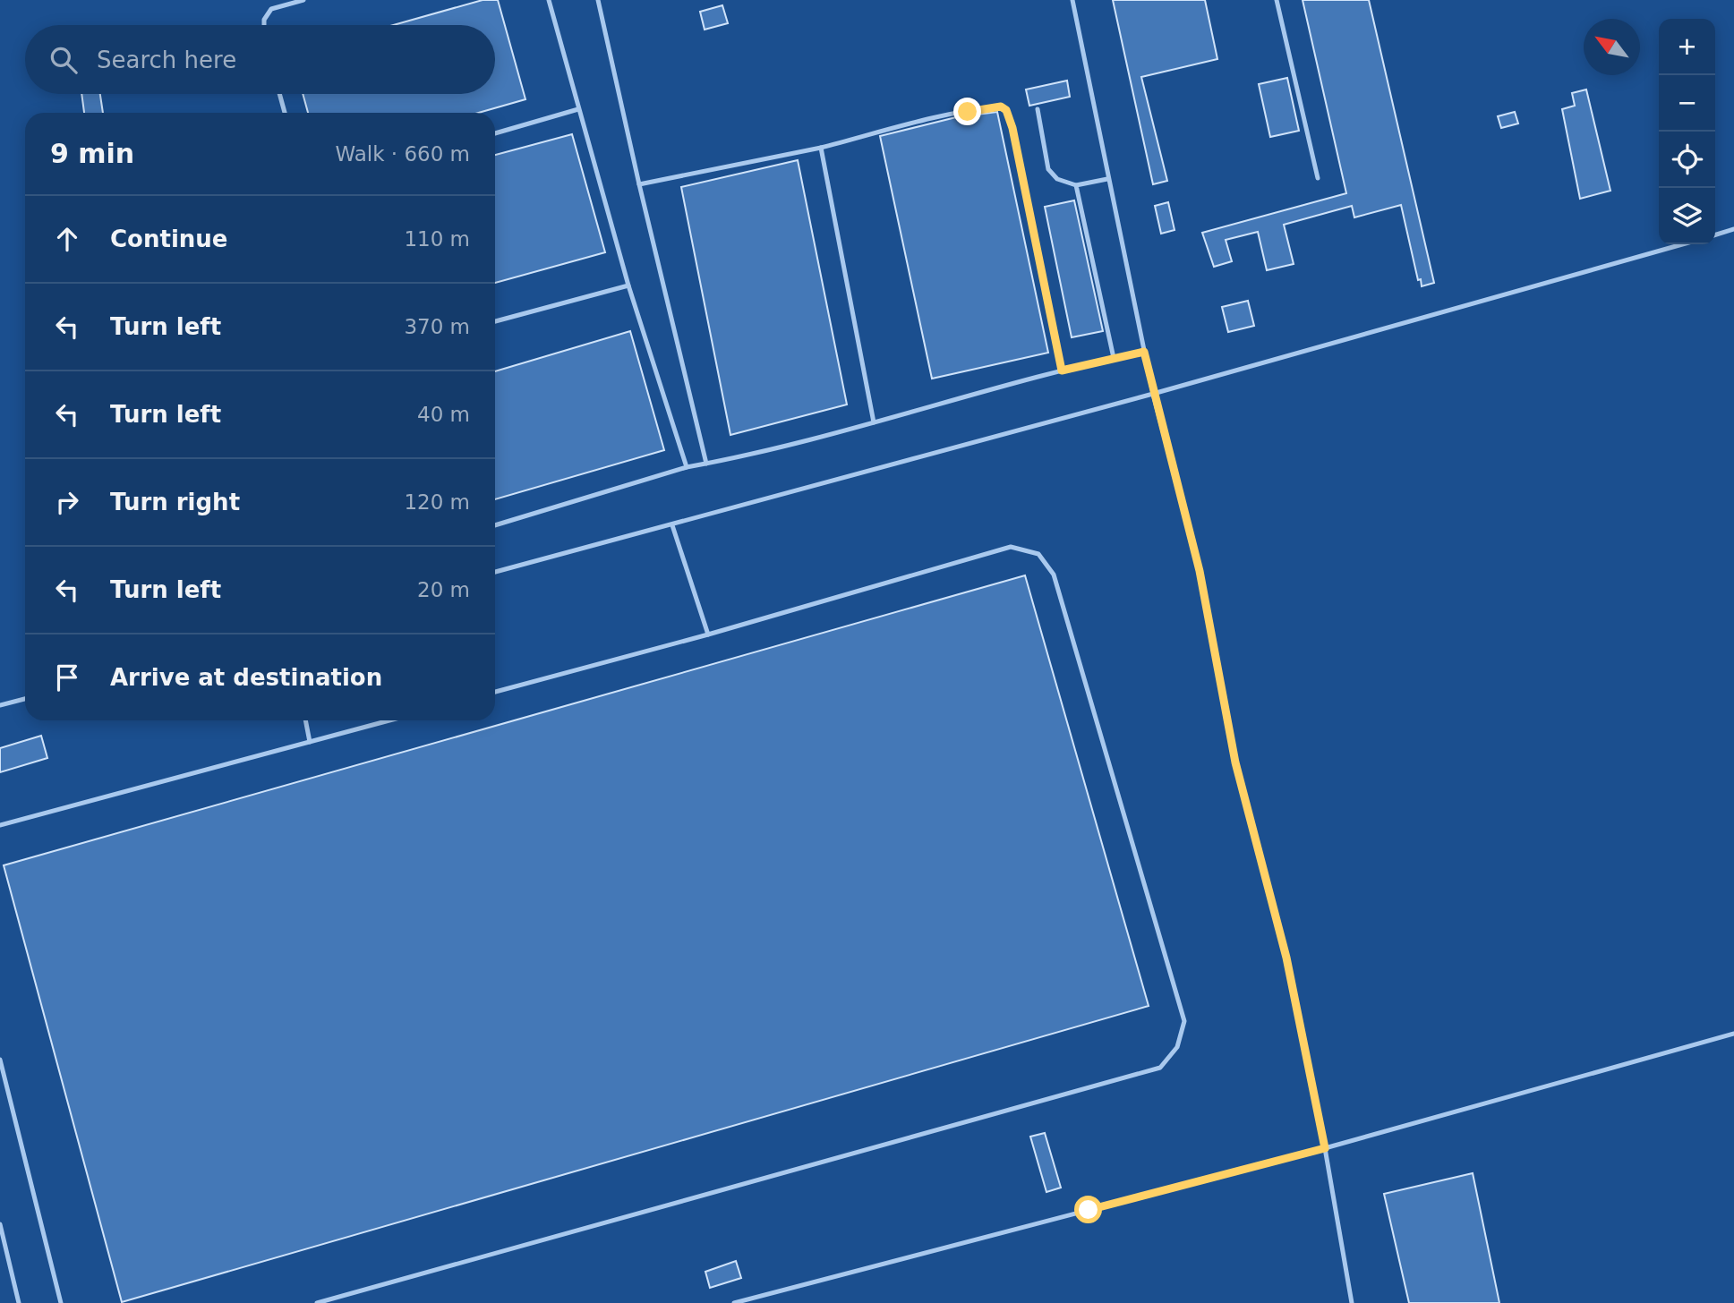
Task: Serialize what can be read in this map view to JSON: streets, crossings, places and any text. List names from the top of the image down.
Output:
{
  "north": "top left",
  "page": {
    "map_buttons": ["+", "−"],
    "search": "Search here",
    "heading": ["9 min", "Walk · 660 m"],
    "list": [
      ["Continue", "110 m"],
      ["Turn left", "370 m"],
      ["Turn left", "40 m"],
      ["Turn right", "120 m"],
      ["Turn left", "20 m"],
      "Arrive at destination"
    ]
  }
}
